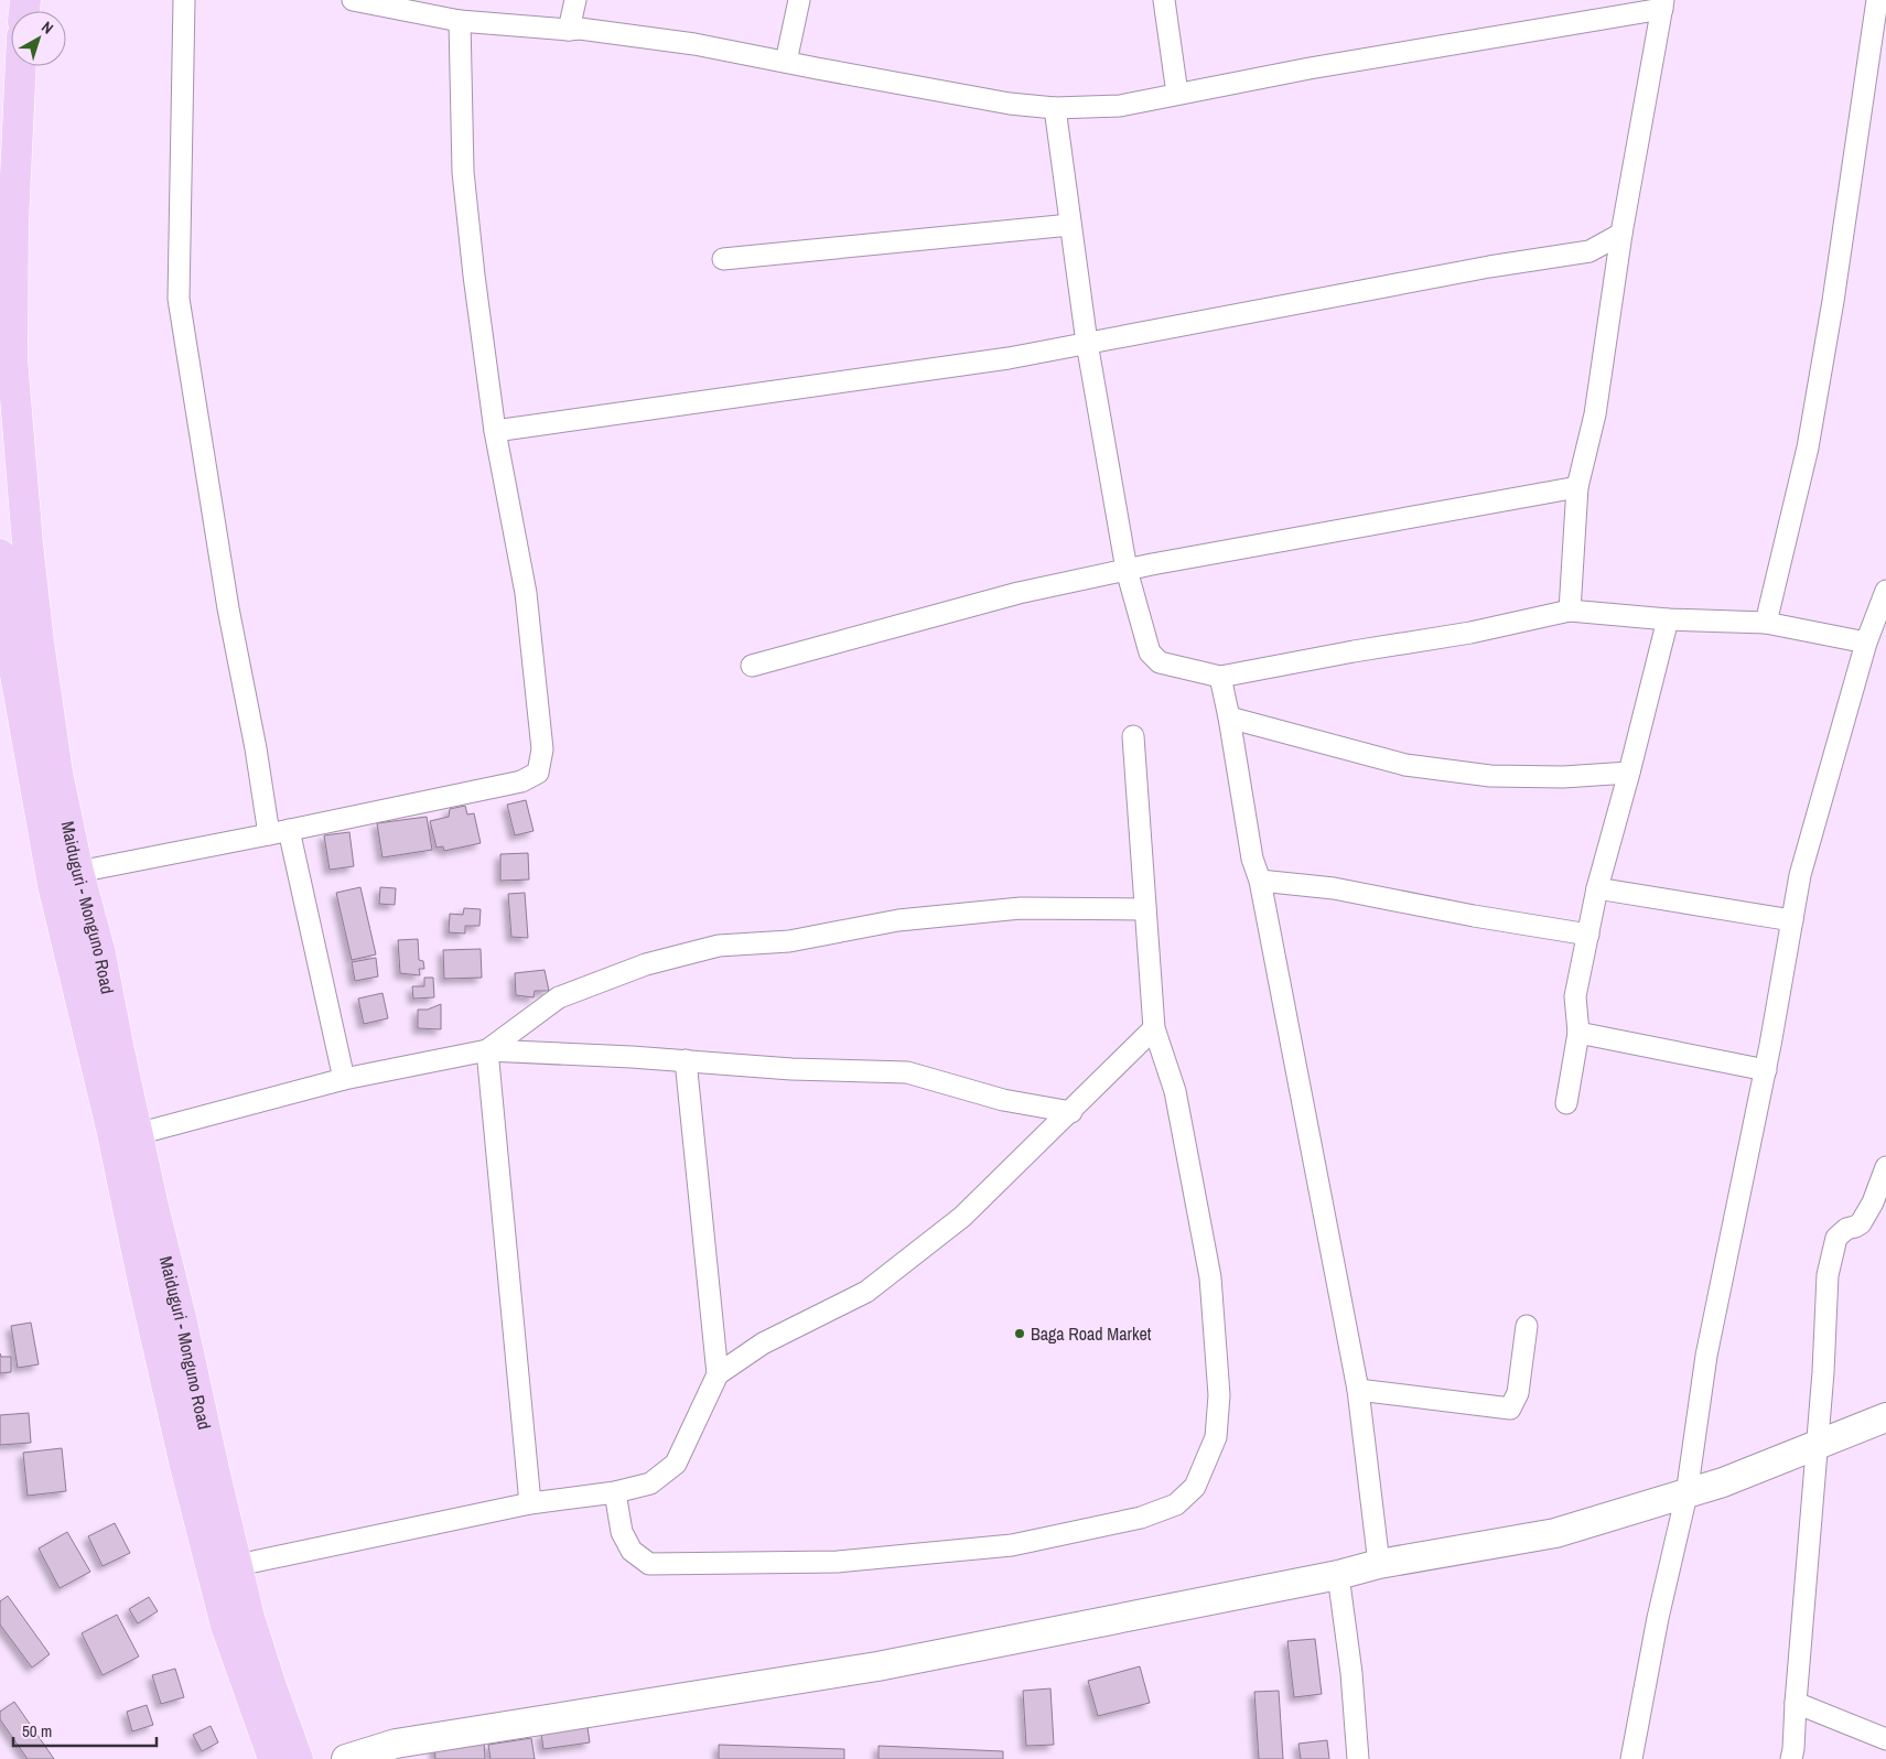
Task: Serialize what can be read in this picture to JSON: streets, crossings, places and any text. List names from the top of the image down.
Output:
{
  "streets": {
    "main road": ["Maiduguri - Monguno Road"]
  },
  "places": ["Baga Road Market"],
  "scale_bar": "50 m",
  "north": "top right"
}
